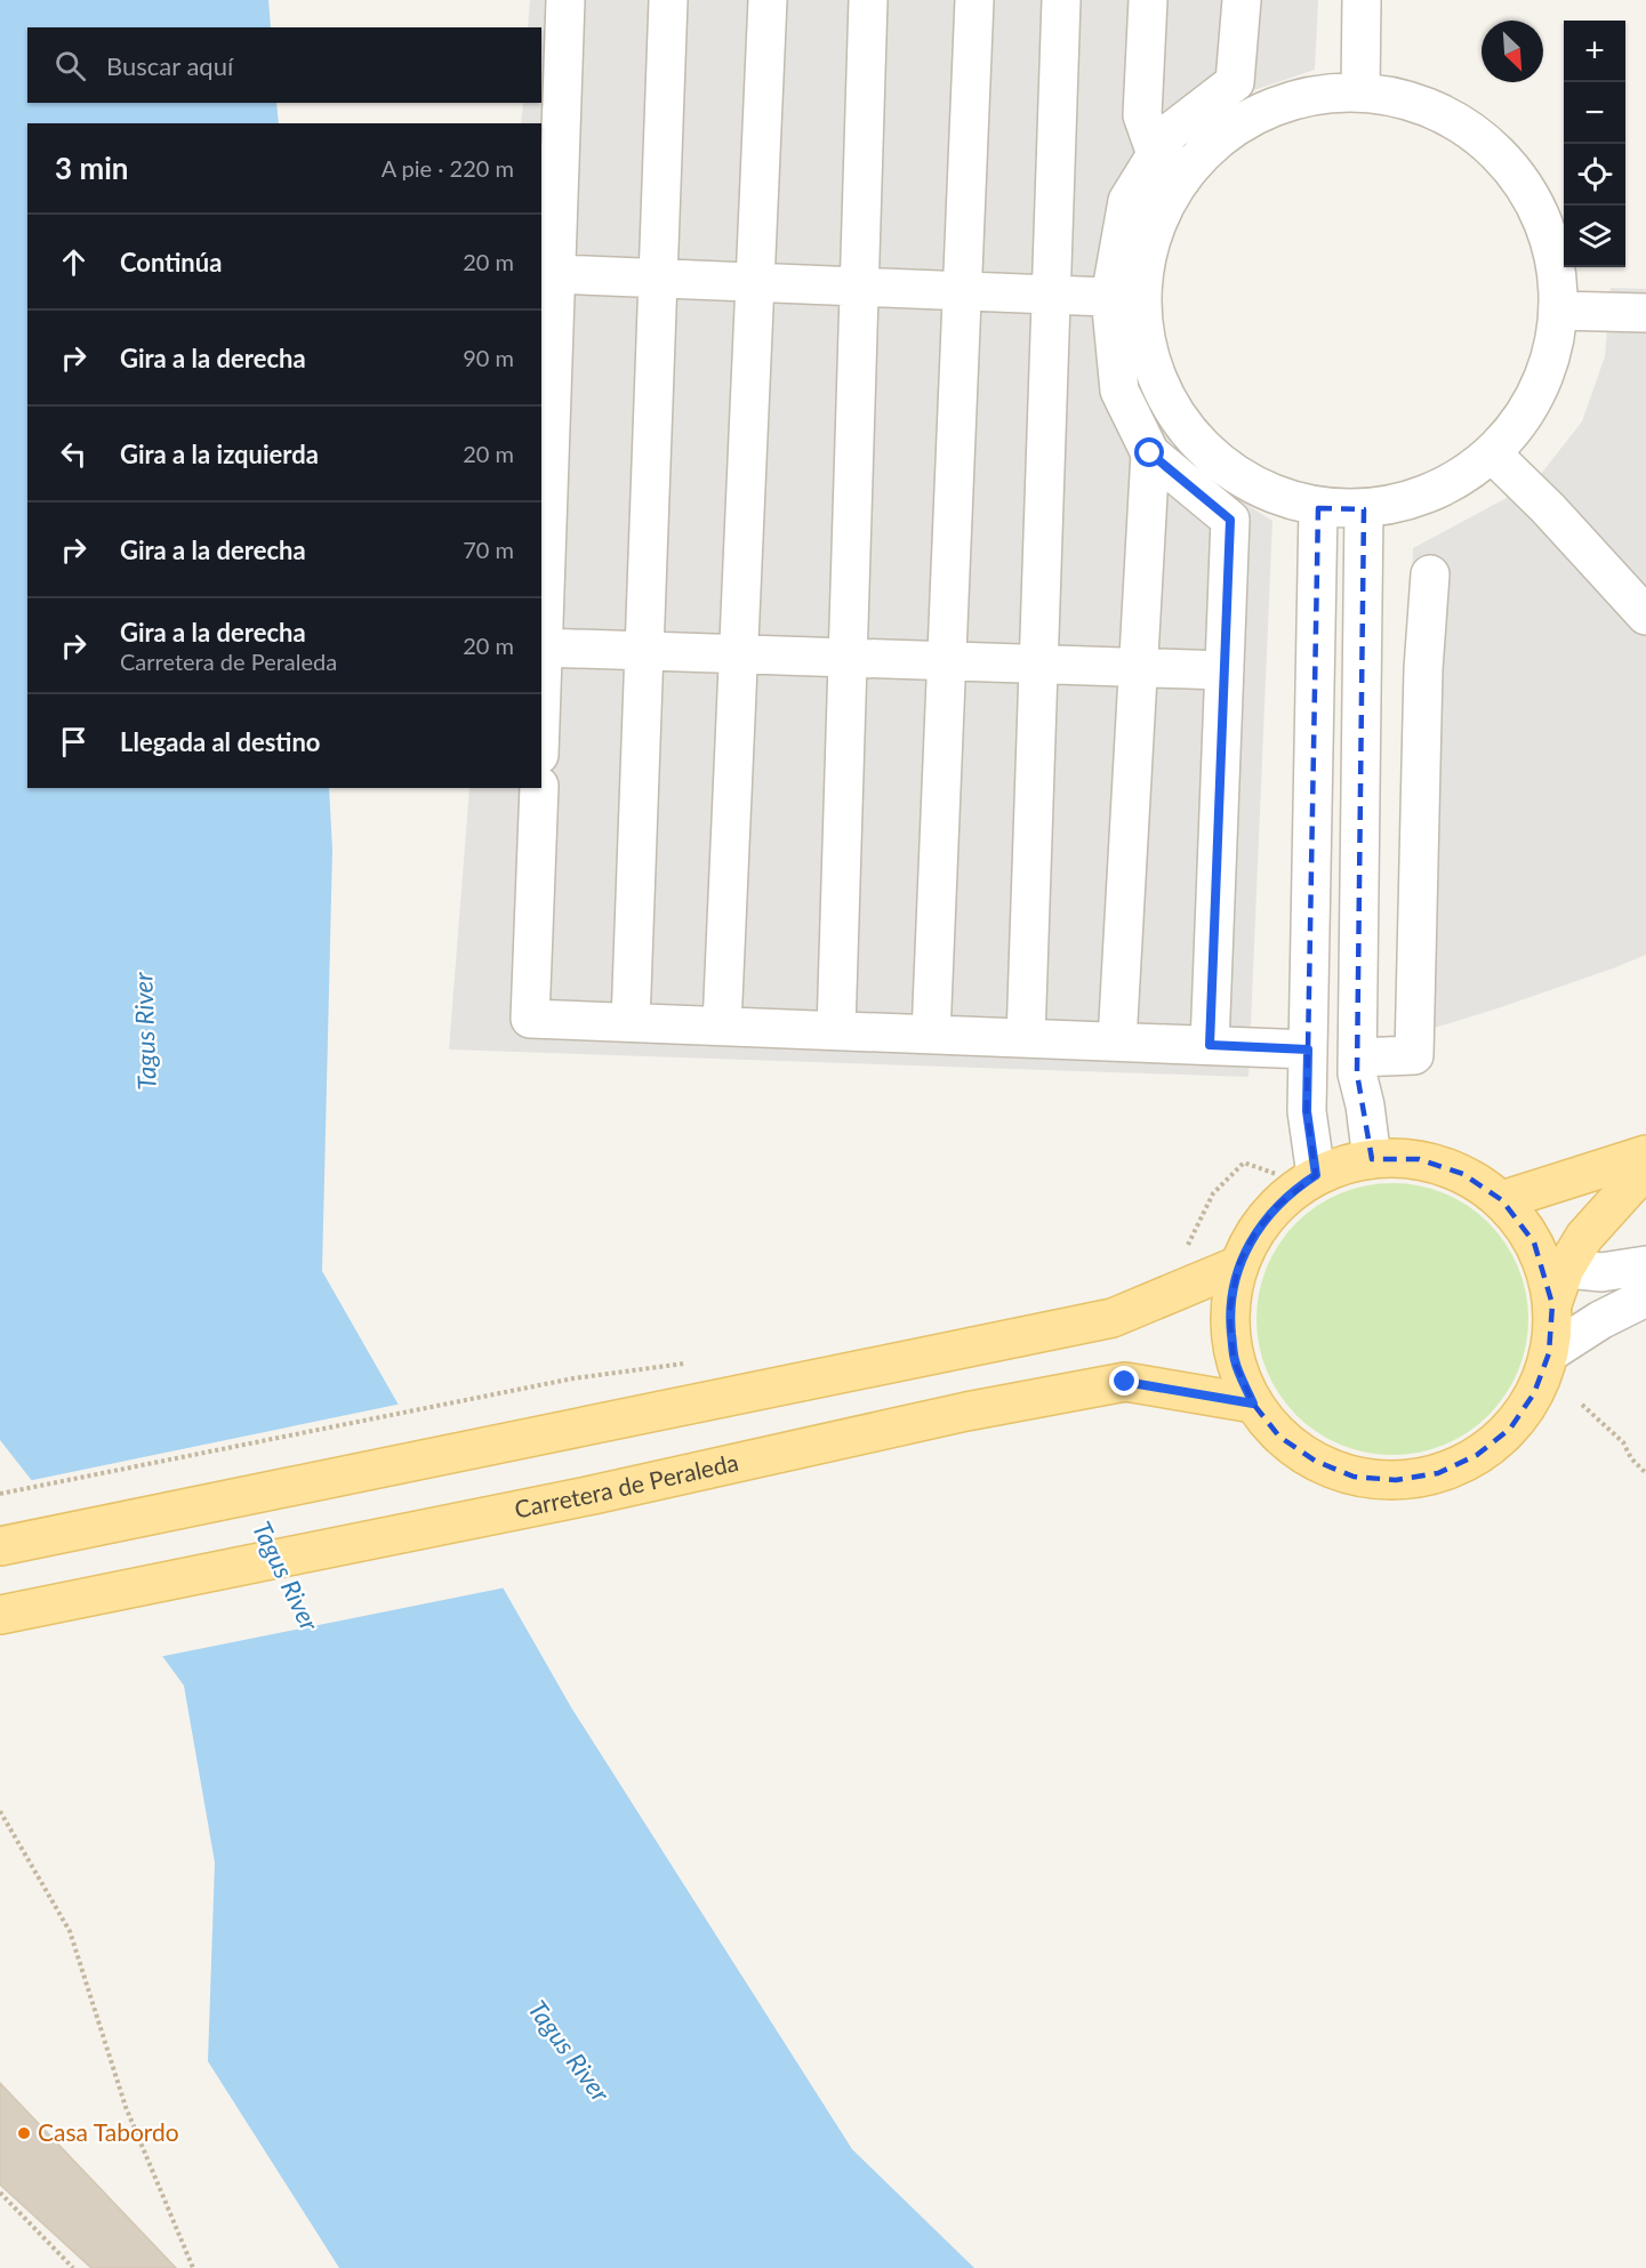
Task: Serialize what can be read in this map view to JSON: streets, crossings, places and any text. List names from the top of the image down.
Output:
{
  "streets": {
    "main road": ["Carretera de Peraleda"]
  },
  "water": ["Tagus River"],
  "places": ["Casa Tabordo"],
  "north": "bottom right",
  "page": {
    "map_buttons": ["+", "−"],
    "search": "Buscar aquí",
    "heading": ["3 min", "A pie · 220 m"],
    "list": [
      ["Continúa", "20 m"],
      ["Gira a la derecha", "90 m"],
      ["Gira a la izquierda", "20 m"],
      ["Gira a la derecha", "70 m"],
      ["Gira a la derecha", "Carretera de Peraleda", "20 m"],
      "Llegada al destino"
    ]
  }
}
